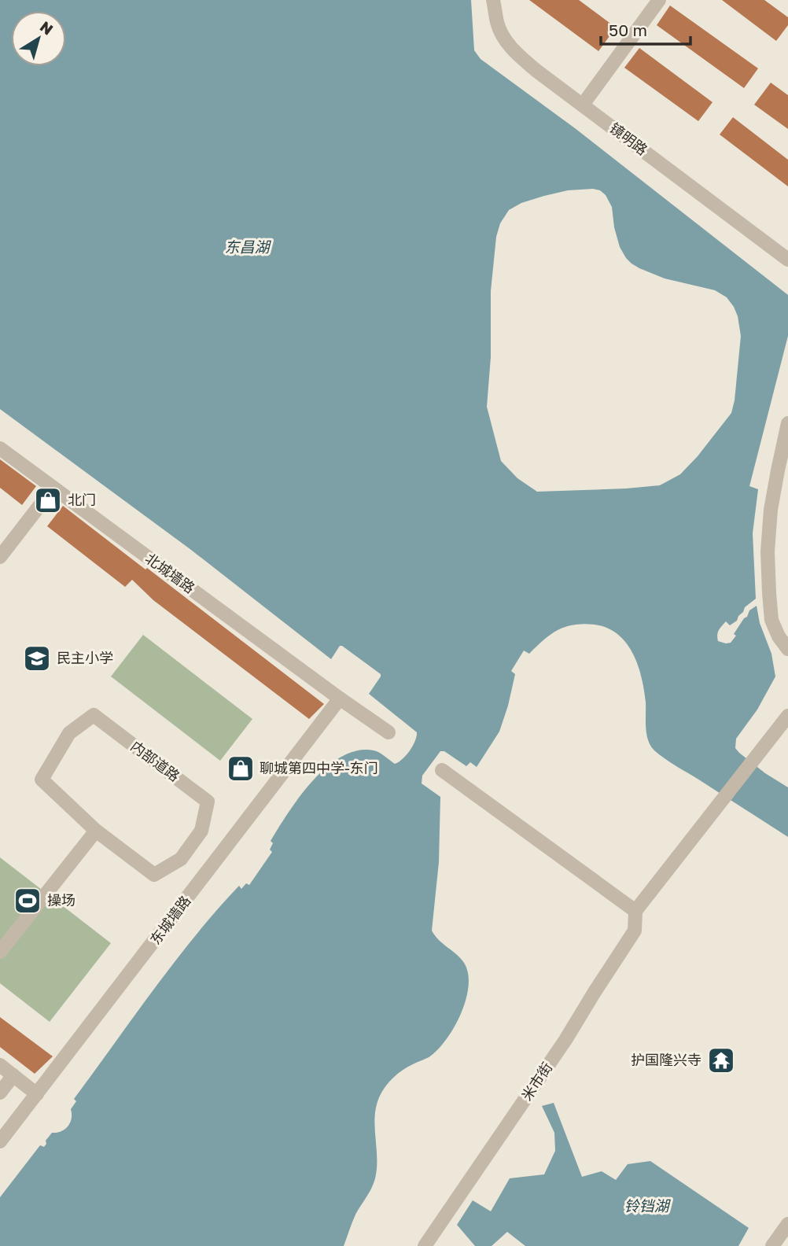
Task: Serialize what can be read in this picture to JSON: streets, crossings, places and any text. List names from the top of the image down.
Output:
{
  "streets": {
    "street": [
      "镜明路",
      "北城墙路",
      "内部道路",
      "东城墙路",
      "米市街"
    ]
  },
  "crossings": [
    ["北城墙路", "东城墙路"]
  ],
  "water": ["东昌湖", "铃铛湖"],
  "places": {
    "shop": ["北门", "聊城第四中学-东门"],
    "school or university": ["民主小学"],
    "sports": ["操场"],
    "temple": ["护国隆兴寺"]
  },
  "scale_bar": "50 m",
  "north": "top right"
}
